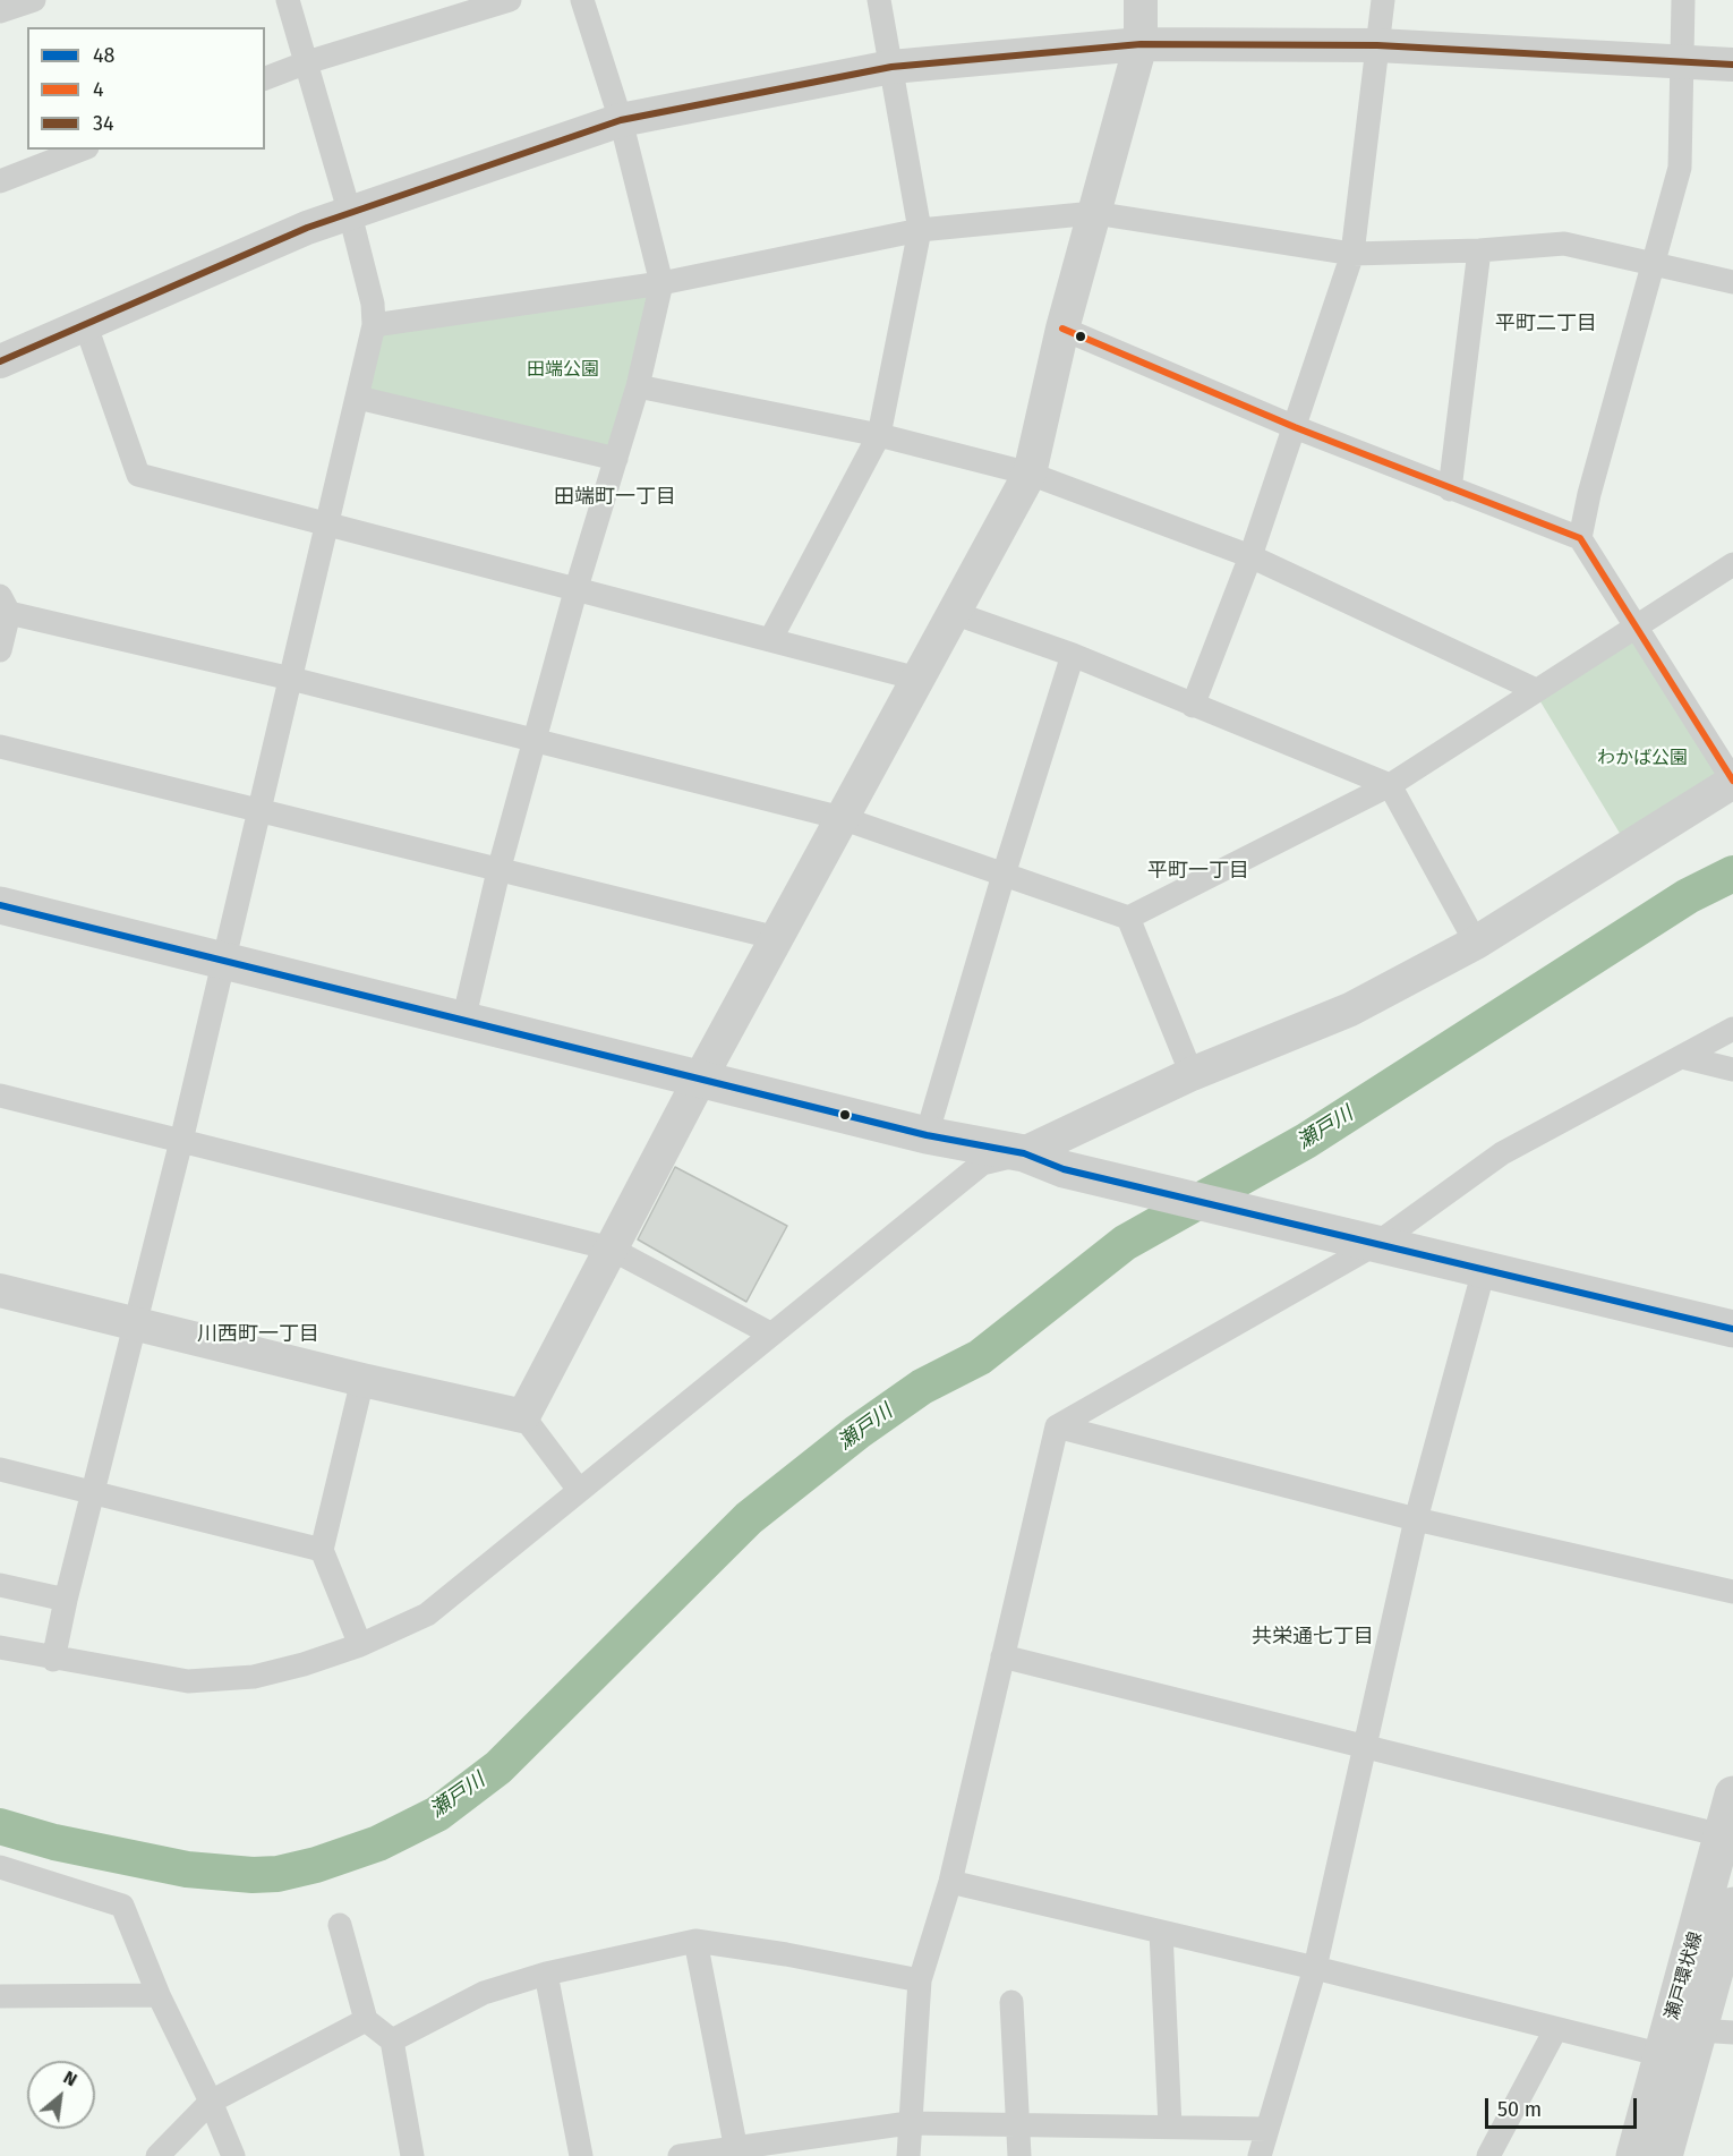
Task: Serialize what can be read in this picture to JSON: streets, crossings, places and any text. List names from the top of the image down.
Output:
{
  "streets": {
    "main road": ["瀬戸環状線"]
  },
  "districts": [
    "平町二丁目",
    "田端町一丁目",
    "平町一丁目",
    "川西町一丁目",
    "共栄通七丁目"
  ],
  "water": ["瀬戸川"],
  "parks": ["田端公園", "わかば公園"],
  "lines": ["transit line 34", "transit line 4", "transit line 48"],
  "legend": ["48", "4", "34"],
  "scale_bar": "50 m",
  "north": "top right"
}
